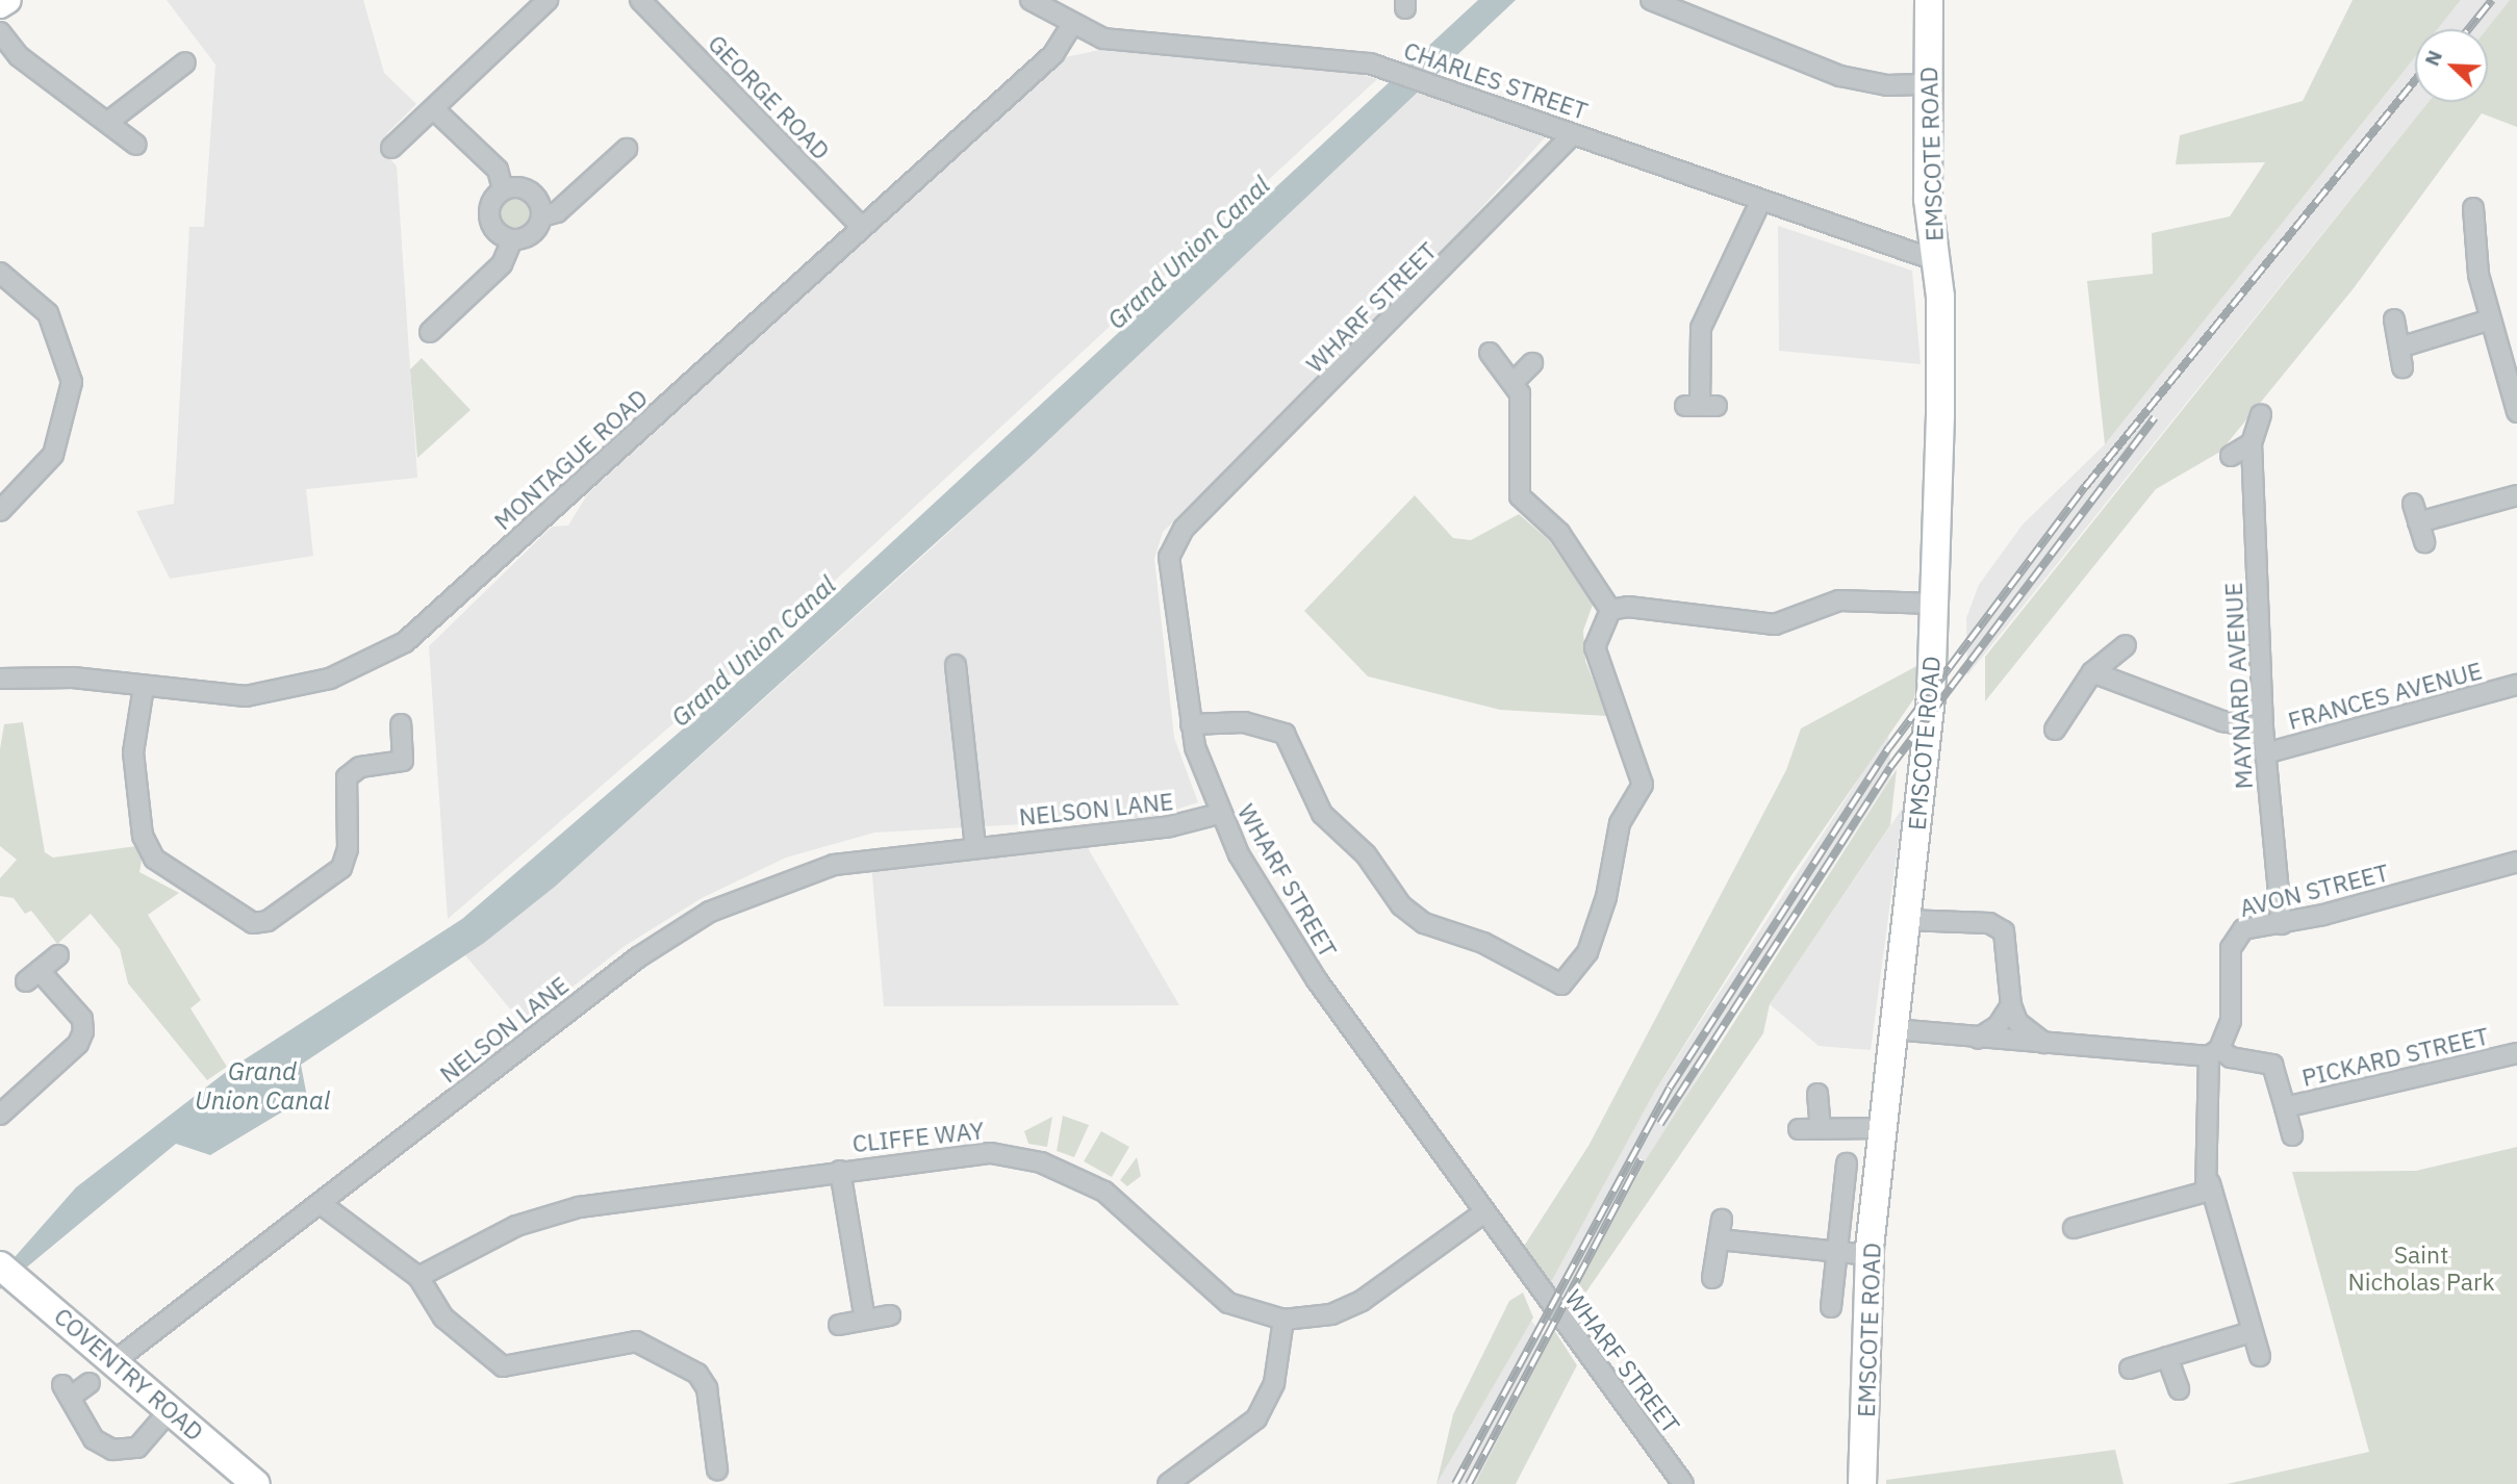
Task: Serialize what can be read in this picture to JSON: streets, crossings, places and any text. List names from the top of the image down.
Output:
{
  "streets": {
    "main road": ["EMSCOTE ROAD", "COVENTRY ROAD"],
    "street": [
      "CHARLES STREET",
      "GEORGE ROAD",
      "WHARF STREET",
      "MONTAGUE ROAD",
      "MAYNARD AVENUE",
      "FRANCES AVENUE",
      "NELSON LANE",
      "AVON STREET",
      "PICKARD STREET",
      "CLIFFE WAY"
    ]
  },
  "crossings": [
    ["CHARLES STREET", "EMSCOTE ROAD"],
    ["CHARLES STREET", "WHARF STREET"],
    ["CHARLES STREET", "MONTAGUE ROAD"],
    ["GEORGE ROAD", "MONTAGUE ROAD"],
    ["EMSCOTE ROAD", "PICKARD STREET"],
    ["WHARF STREET", "NELSON LANE"],
    ["WHARF STREET", "CLIFFE WAY"],
    ["MAYNARD AVENUE", "FRANCES AVENUE"],
    ["MAYNARD AVENUE", "AVON STREET"],
    ["NELSON LANE", "COVENTRY ROAD"],
    ["AVON STREET", "PICKARD STREET"]
  ],
  "water": ["Grand Union Canal"],
  "parks": ["Saint Nicholas Park"],
  "north": "top left"
}
